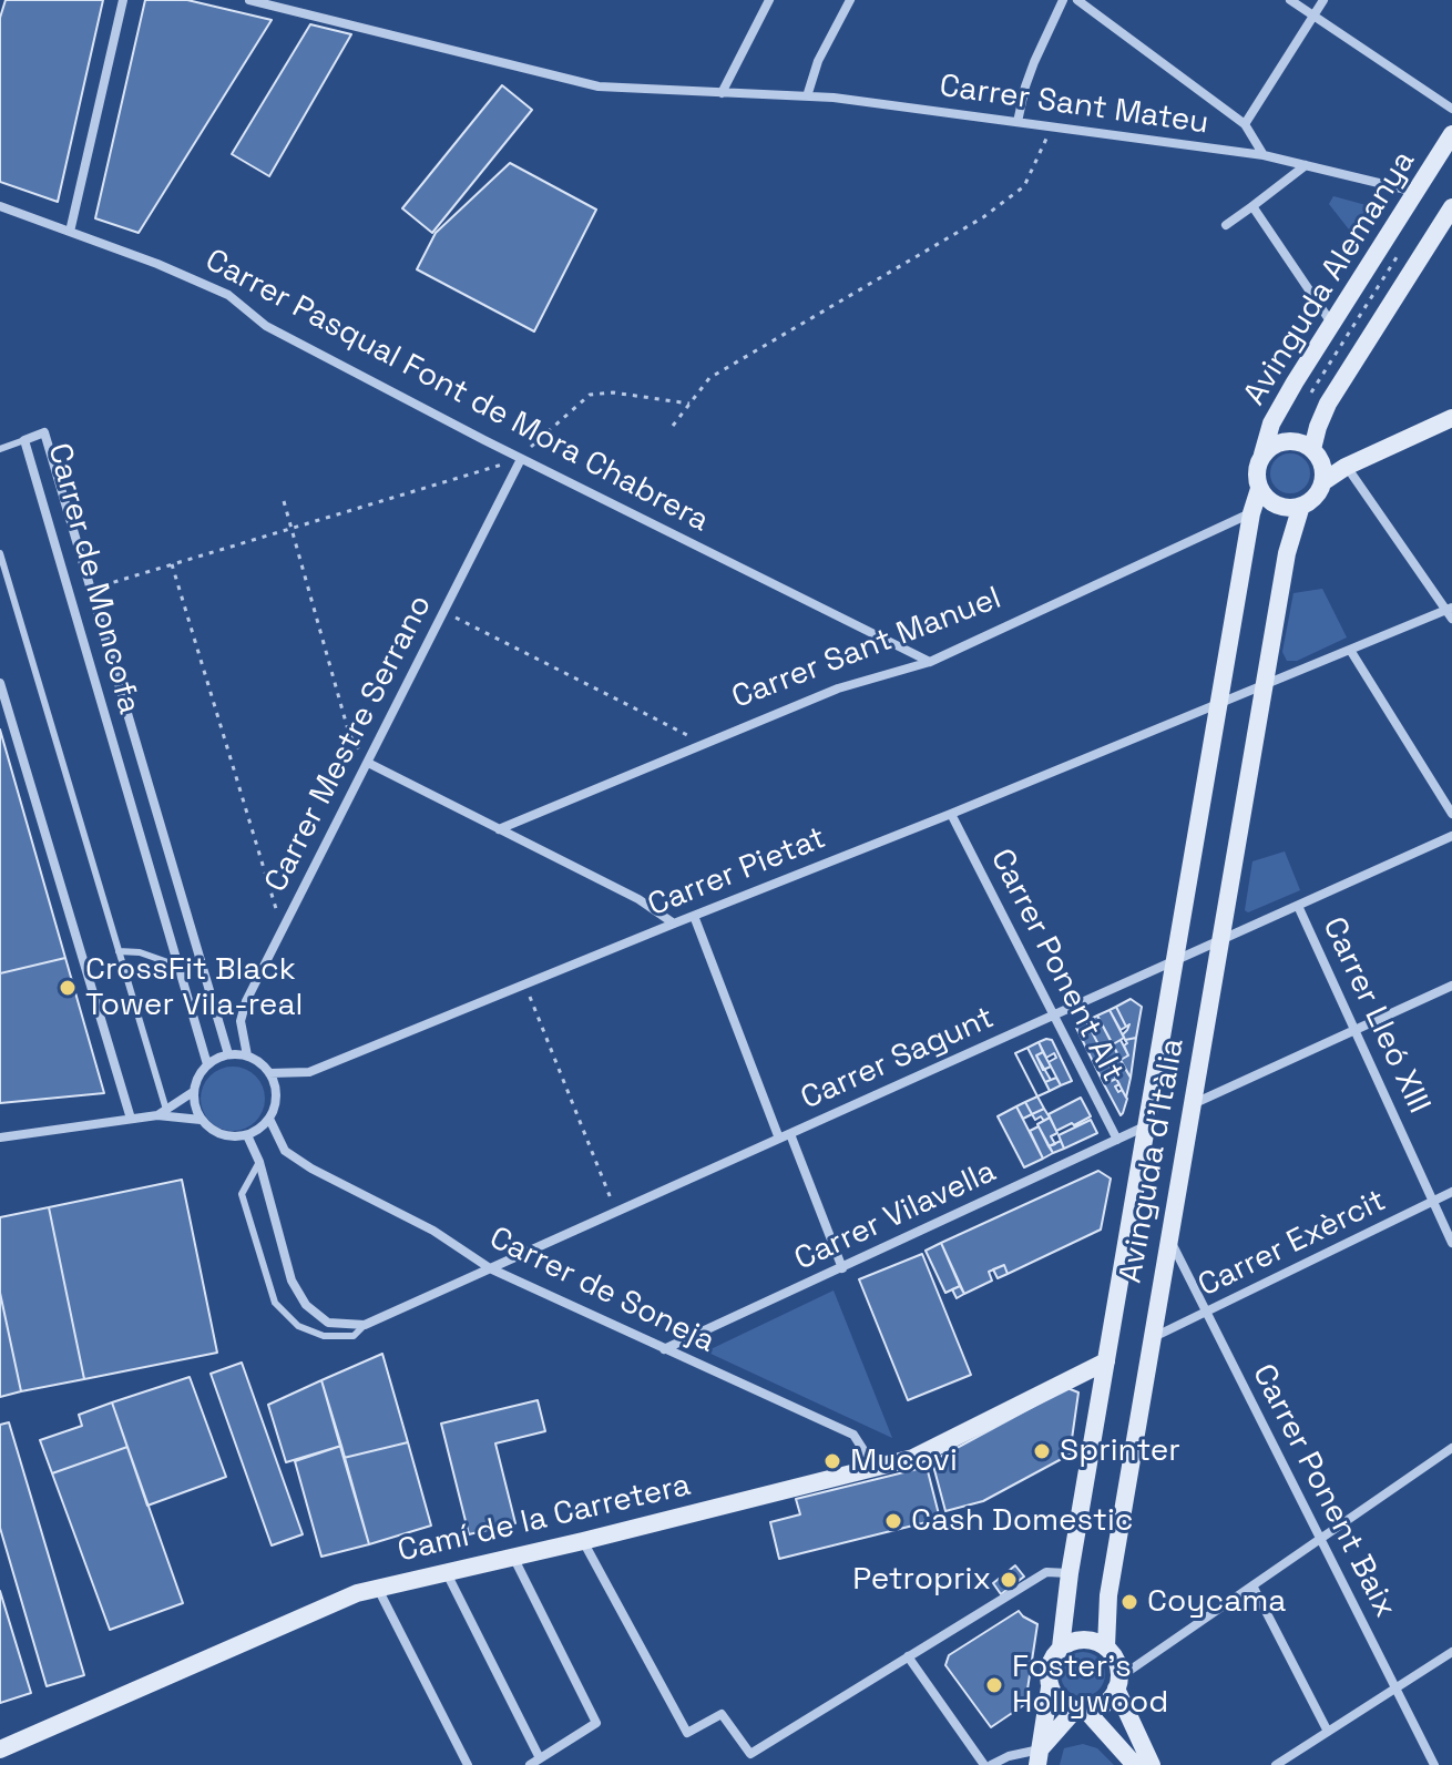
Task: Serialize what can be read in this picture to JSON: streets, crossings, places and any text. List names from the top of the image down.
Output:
{
  "streets": {
    "main road": ["Avinguda Alemanya", "Avinguda d'Itàlia", "Camí de la Carretera"],
    "street": [
      "Carrer Sant Mateu",
      "Carrer Pasqual Font de Mora Chabrera",
      "Carrer de Moncofa",
      "Carrer Sant Manuel",
      "Carrer Mestre Serrano",
      "Carrer Pietat",
      "Carrer Ponent Alt",
      "Carrer Lleó XIII",
      "Carrer Sagunt",
      "Carrer Vilavella",
      "Carrer Exèrcit",
      "Carrer de Soneja",
      "Carrer Ponent Baix"
    ]
  },
  "crossings": [
    ["Carrer Sant Mateu", "Avinguda Alemanya"],
    ["Avinguda Alemanya", "Avinguda d'Itàlia"],
    ["Carrer Pasqual Font de Mora Chabrera", "Carrer Sant Manuel"],
    ["Carrer Pasqual Font de Mora Chabrera", "Carrer Mestre Serrano"],
    ["Carrer de Moncofa", "Carrer Mestre Serrano"],
    ["Carrer de Moncofa", "Carrer Pietat"],
    ["Carrer de Moncofa", "Carrer de Soneja"],
    ["Carrer Sant Manuel", "Avinguda d'Itàlia"],
    ["Carrer Mestre Serrano", "Carrer Pietat"],
    ["Carrer Mestre Serrano", "Carrer de Soneja"],
    ["Carrer Pietat", "Carrer Ponent Alt"],
    ["Carrer Pietat", "Avinguda d'Itàlia"],
    ["Carrer Pietat", "Carrer de Soneja"],
    ["Carrer Ponent Alt", "Carrer Sagunt"],
    ["Carrer Ponent Alt", "Carrer Vilavella"],
    ["Carrer Lleó XIII", "Carrer Sagunt"],
    ["Carrer Lleó XIII", "Carrer Exèrcit"],
    ["Carrer Sagunt", "Avinguda d'Itàlia"],
    ["Carrer Sagunt", "Carrer de Soneja"],
    ["Avinguda d'Itàlia", "Carrer Vilavella"],
    ["Avinguda d'Itàlia", "Carrer Exèrcit"],
    ["Avinguda d'Itàlia", "Carrer Ponent Baix"],
    ["Avinguda d'Itàlia", "Camí de la Carretera"],
    ["Carrer Vilavella", "Carrer de Soneja"],
    ["Carrer Exèrcit", "Carrer Ponent Baix"],
    ["Carrer de Soneja", "Camí de la Carretera"]
  ],
  "places": [
    "CrossFit Black Tower Vila-real",
    "Sprinter",
    "Mucovi",
    "Cash Domestic",
    "Petroprix",
    "Coycama",
    "Foster's Hollywood"
  ]
}
